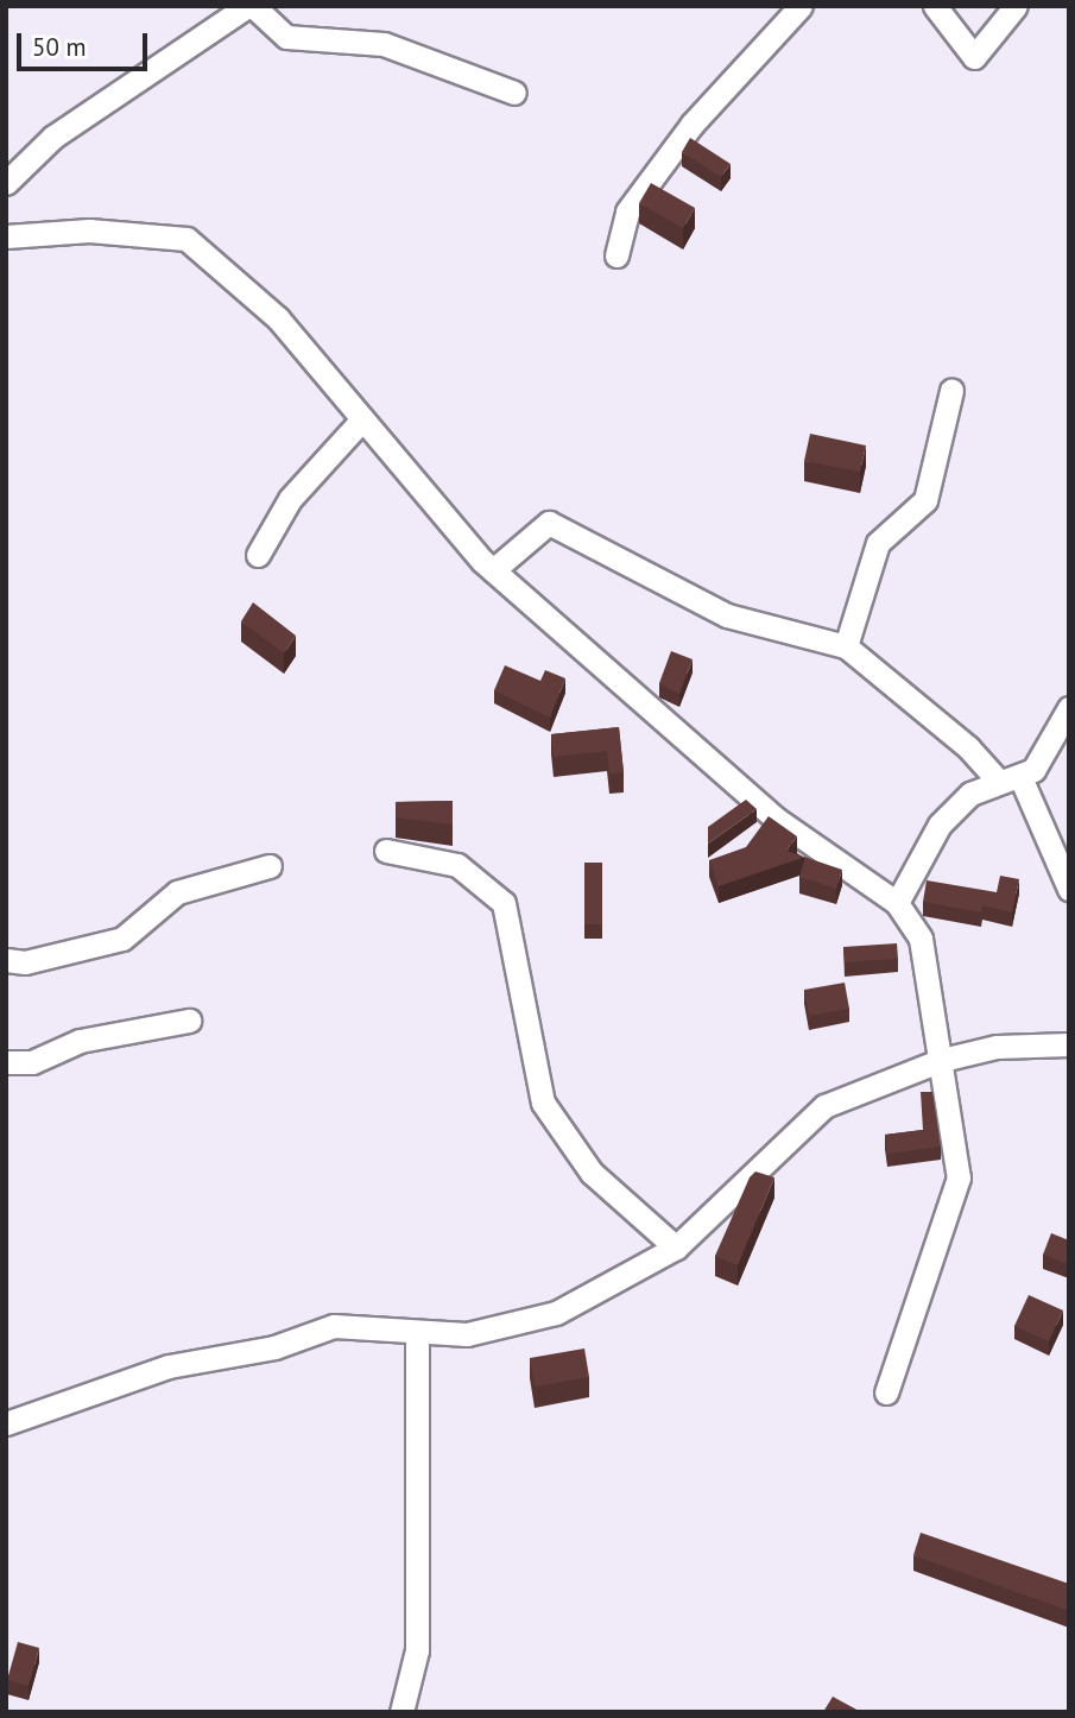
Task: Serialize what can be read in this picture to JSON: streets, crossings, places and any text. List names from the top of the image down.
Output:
{
  "scale_bar": "50 m"
}
